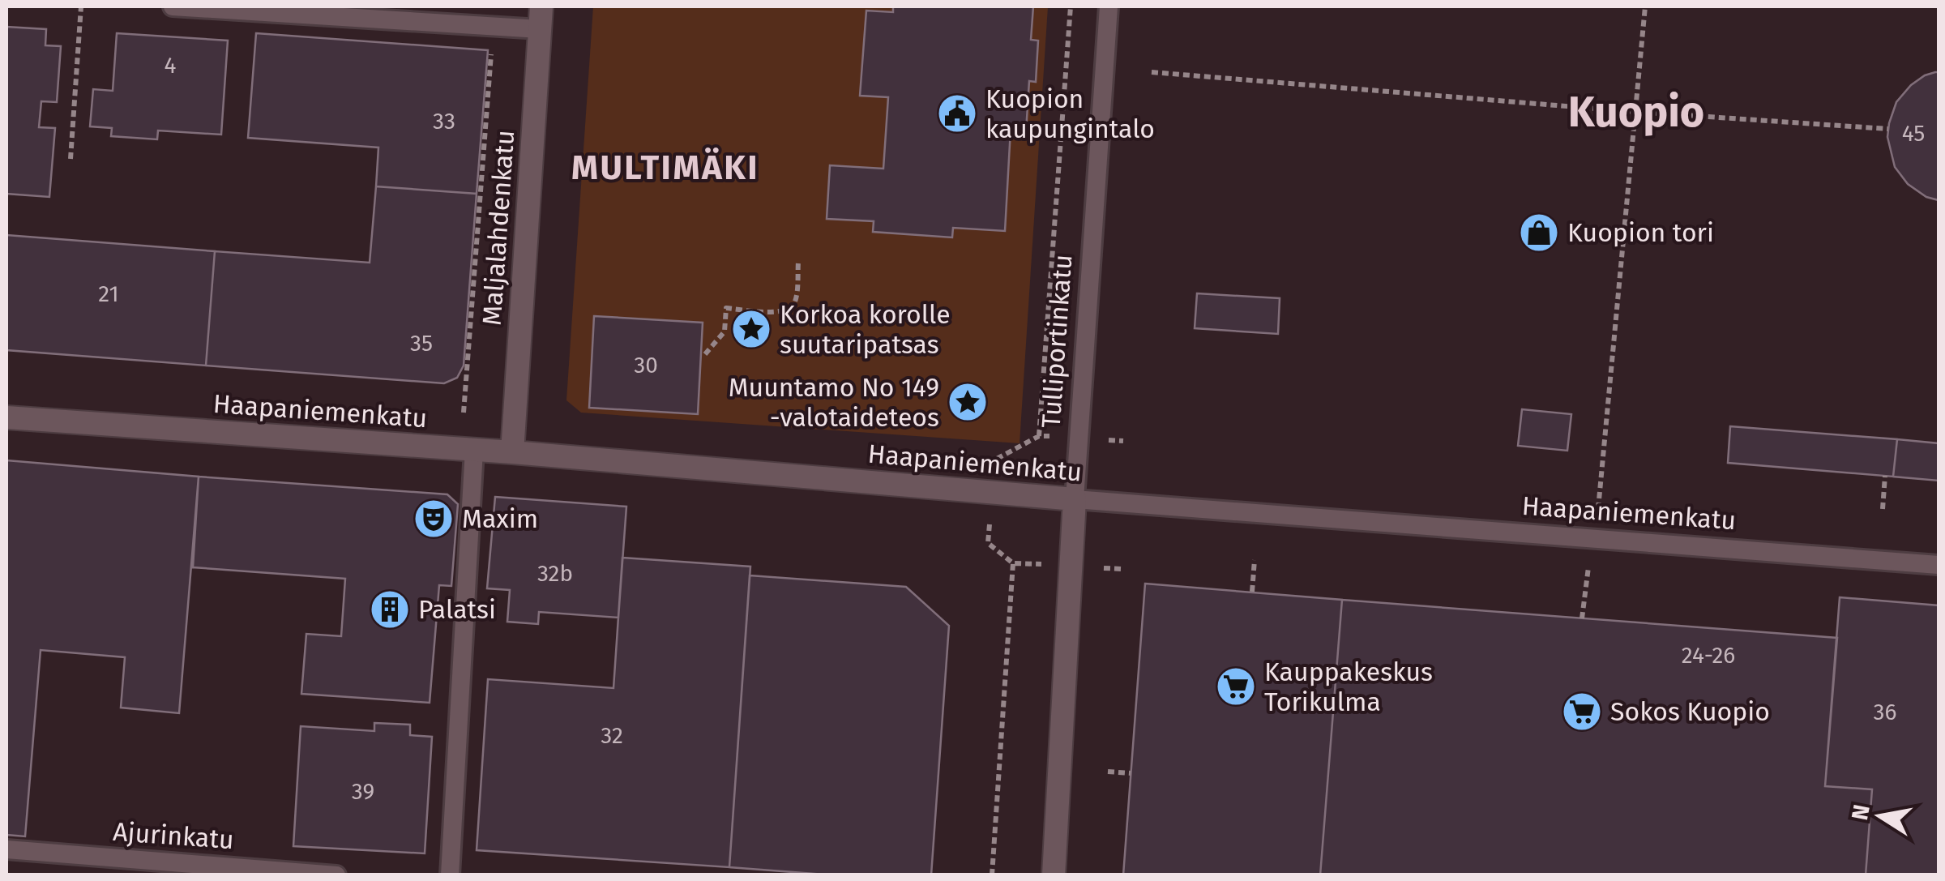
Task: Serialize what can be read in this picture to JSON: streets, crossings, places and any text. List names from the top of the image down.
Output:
{
  "streets": {
    "street": ["Maljalahdenkatu", "Tulliportinkatu", "Haapaniemenkatu"],
    "lane": ["Ajurinkatu"]
  },
  "crossings": [
    ["Maljalahdenkatu", "Haapaniemenkatu"],
    ["Tulliportinkatu", "Haapaniemenkatu"]
  ],
  "districts": ["Kuopio", "MULTIMÄKI"],
  "places": {
    "public building": ["Kuopion kaupungintalo"],
    "shop": ["Kuopion tori"],
    "place": ["Korkoa korolle suutaripatsas", "Muuntamo No 149 -valotaideteos"],
    "theatre": ["Maxim"],
    "building": ["Palatsi"],
    "supermarket": ["Kauppakeskus Torikulma", "Sokos Kuopio"]
  },
  "house_numbers": [
    "4",
    "33",
    "45",
    "21",
    "35",
    "30",
    "32b",
    "24-26",
    "36",
    "32",
    "39"
  ],
  "north": "left"
}
